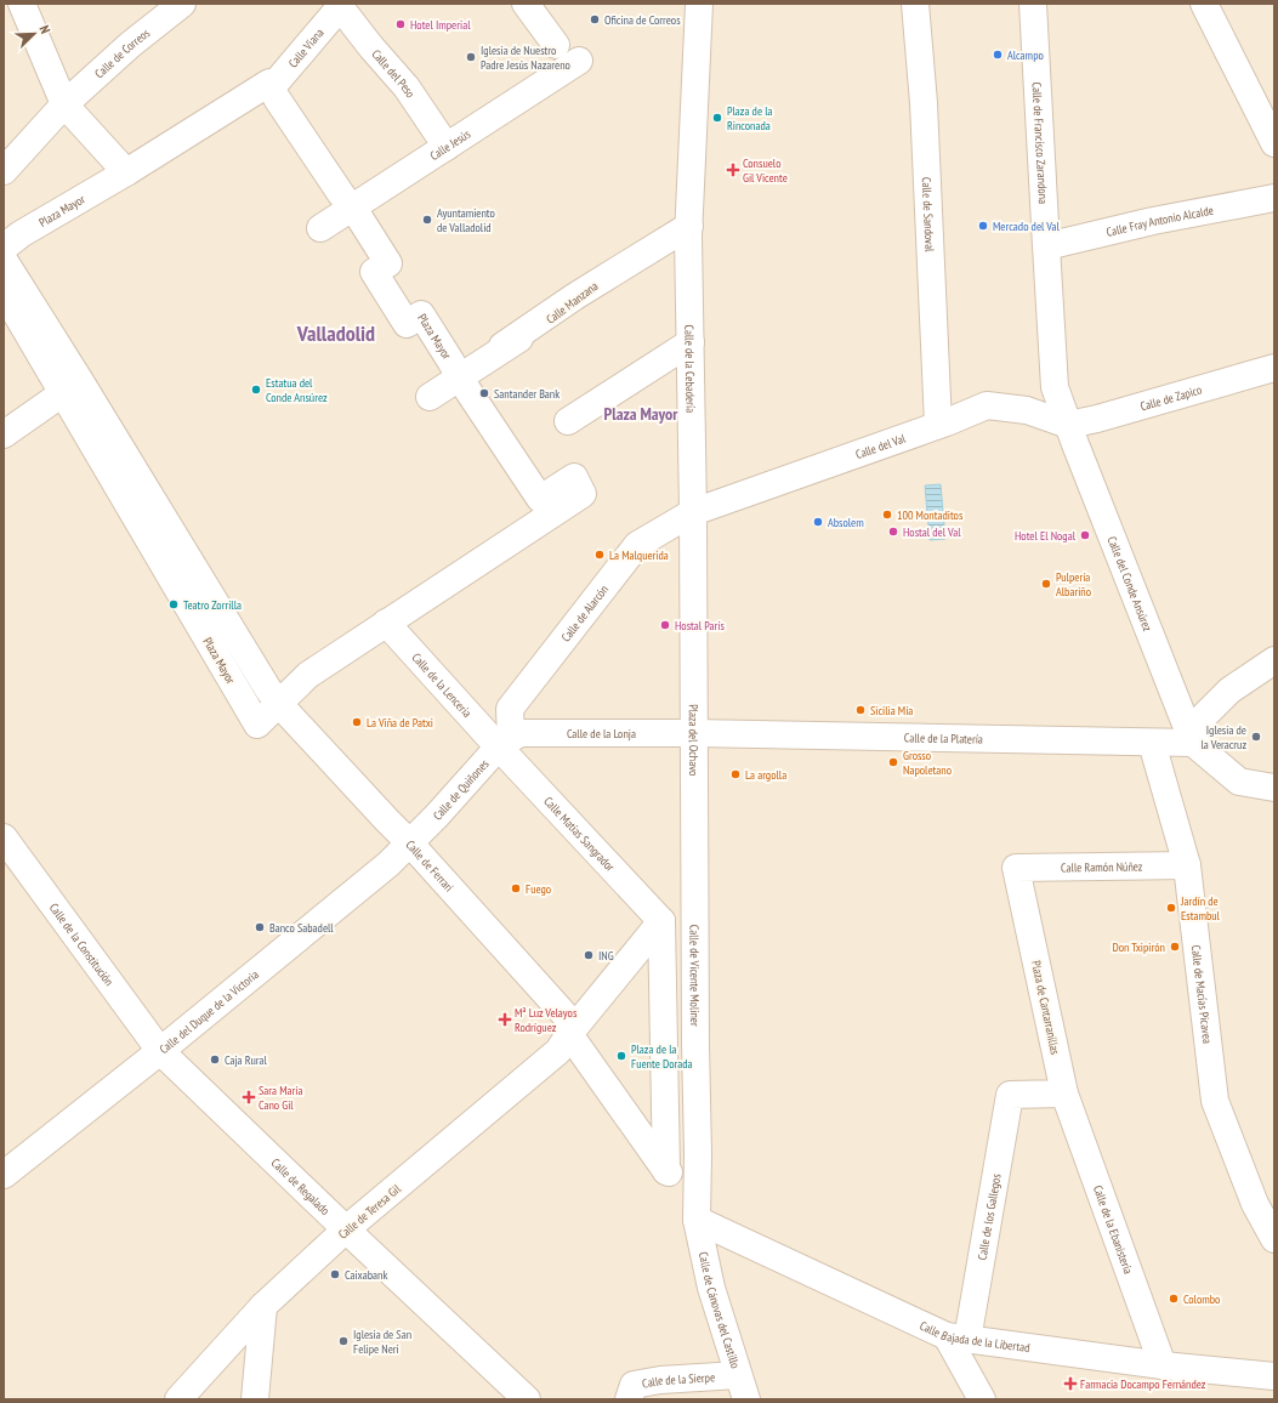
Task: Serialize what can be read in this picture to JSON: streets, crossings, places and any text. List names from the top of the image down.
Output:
{
  "streets": {
    "street": [
      "Calle Viana",
      "Calle de Correos",
      "Calle del Peso",
      "Calle de Francisco Zarandona",
      "Calle Jesús",
      "Plaza Mayor",
      "Calle de Sandoval",
      "Calle Fray Antonio Alcalde",
      "Calle Manzana",
      "Calle de la Cebadería",
      "Calle de Zapico",
      "Calle del Val",
      "Calle del Conde Ansúrez",
      "Calle de Alarcón",
      "Calle de la Lencería",
      "Calle de la Lonja",
      "Calle de la Platería",
      "Plaza del Ochavo",
      "Calle de Quiñones",
      "Calle Matías Sangrador",
      "Calle de Ferrari",
      "Calle Ramón Núñez",
      "Calle de la Constitución",
      "Calle de Vicente Moliner",
      "Calle de Macías Picavea",
      "Plaza de Cantarranillas",
      "Calle del Duque de la Victoria",
      "Calle de Regalado",
      "Calle de Teresa Gil",
      "Calle de los Gallegos",
      "Calle de la Ebanistería",
      "Calle de Cánovas del Castillo",
      "Calle Bajada de la Libertad",
      "Calle de la Sierpe"
    ]
  },
  "crossings": [
    ["Calle Viana", "Calle del Peso"],
    ["Calle Viana", "Plaza Mayor"],
    ["Calle del Peso", "Calle Jesús"],
    ["Calle de Francisco Zarandona", "Calle Fray Antonio Alcalde"],
    ["Calle de Francisco Zarandona", "Calle de Zapico"],
    ["Calle de Francisco Zarandona", "Calle del Val"],
    ["Calle de Francisco Zarandona", "Calle del Conde Ansúrez"],
    ["Calle Jesús", "Plaza Mayor"],
    ["Plaza Mayor", "Calle Manzana"],
    ["Plaza Mayor", "Calle de la Lencería"],
    ["Plaza Mayor", "Calle de Ferrari"],
    ["Calle de Sandoval", "Calle del Val"],
    ["Calle Manzana", "Calle de la Cebadería"],
    ["Calle de la Cebadería", "Calle del Val"],
    ["Calle de la Cebadería", "Calle de Alarcón"],
    ["Calle de la Cebadería", "Plaza del Ochavo"],
    ["Calle de Zapico", "Calle del Val"],
    ["Calle de Zapico", "Calle del Conde Ansúrez"],
    ["Calle del Val", "Calle del Conde Ansúrez"],
    ["Calle del Val", "Calle de Alarcón"],
    ["Calle del Conde Ansúrez", "Calle de la Platería"],
    ["Calle de Alarcón", "Calle de la Lencería"],
    ["Calle de Alarcón", "Calle de la Lonja"],
    ["Calle de Alarcón", "Calle de Quiñones"],
    ["Calle de Alarcón", "Calle Matías Sangrador"],
    ["Calle de la Lencería", "Calle de la Lonja"],
    ["Calle de la Lencería", "Calle de Quiñones"],
    ["Calle de la Lencería", "Calle Matías Sangrador"],
    ["Calle de la Lonja", "Calle de la Platería"],
    ["Calle de la Lonja", "Plaza del Ochavo"],
    ["Calle de la Lonja", "Calle de Quiñones"],
    ["Calle de la Lonja", "Calle Matías Sangrador"],
    ["Calle de la Platería", "Plaza del Ochavo"],
    ["Calle de la Platería", "Calle de Macías Picavea"],
    ["Plaza del Ochavo", "Calle de Vicente Moliner"],
    ["Calle de Quiñones", "Calle Matías Sangrador"],
    ["Calle de Quiñones", "Calle de Ferrari"],
    ["Calle de Quiñones", "Calle del Duque de la Victoria"],
    ["Calle de Ferrari", "Calle del Duque de la Victoria"],
    ["Calle de Ferrari", "Calle de Teresa Gil"],
    ["Calle Ramón Núñez", "Calle de Macías Picavea"],
    ["Calle Ramón Núñez", "Plaza de Cantarranillas"],
    ["Calle de la Constitución", "Calle del Duque de la Victoria"],
    ["Calle de la Constitución", "Calle de Regalado"],
    ["Calle de Vicente Moliner", "Calle de Cánovas del Castillo"],
    ["Calle de Vicente Moliner", "Calle Bajada de la Libertad"],
    ["Plaza de Cantarranillas", "Calle de los Gallegos"],
    ["Plaza de Cantarranillas", "Calle de la Ebanistería"],
    ["Calle del Duque de la Victoria", "Calle de Regalado"],
    ["Calle de Regalado", "Calle de Teresa Gil"],
    ["Calle de los Gallegos", "Calle de la Ebanistería"],
    ["Calle de los Gallegos", "Calle Bajada de la Libertad"],
    ["Calle de la Ebanistería", "Calle Bajada de la Libertad"],
    ["Calle de Cánovas del Castillo", "Calle Bajada de la Libertad"],
    ["Calle de Cánovas del Castillo", "Calle de la Sierpe"]
  ],
  "districts": ["Valladolid", "Plaza Mayor"],
  "places": {
    "other": [
      "Oficina de Correos",
      "Hotel Imperial",
      "Alcampo",
      "Iglesia de Nuestro Padre Jesús Nazareno",
      "Plaza de la Rinconada",
      "Ayuntamiento de Valladolid",
      "Mercado del Val",
      "Estatua del Conde Ansúrez",
      "Santander Bank",
      "100 Montaditos",
      "Absolem",
      "Hostal del Val",
      "Hotel El Nogal",
      "La Malquerida",
      "Pulpería Albariño",
      "Teatro Zorrilla",
      "Hostal París",
      "Sicilia Mía",
      "La Viña de Patxi",
      "Iglesia de la Veracruz",
      "Grosso Napoletano",
      "La argolla",
      "Fuego",
      "Jardín de Estambul",
      "Banco Sabadell",
      "Don Txipirón",
      "ING",
      "Plaza de la Fuente Dorada",
      "Caja Rural",
      "Caixabank",
      "Colombo",
      "Iglesia de San Felipe Neri"
    ],
    "health": [
      "Consuelo Gil Vicente",
      "Mª Luz Velayos Rodríguez",
      "Sara María Cano Gil",
      "Farmacia Docampo Fernández"
    ]
  },
  "north": "top right"
}
